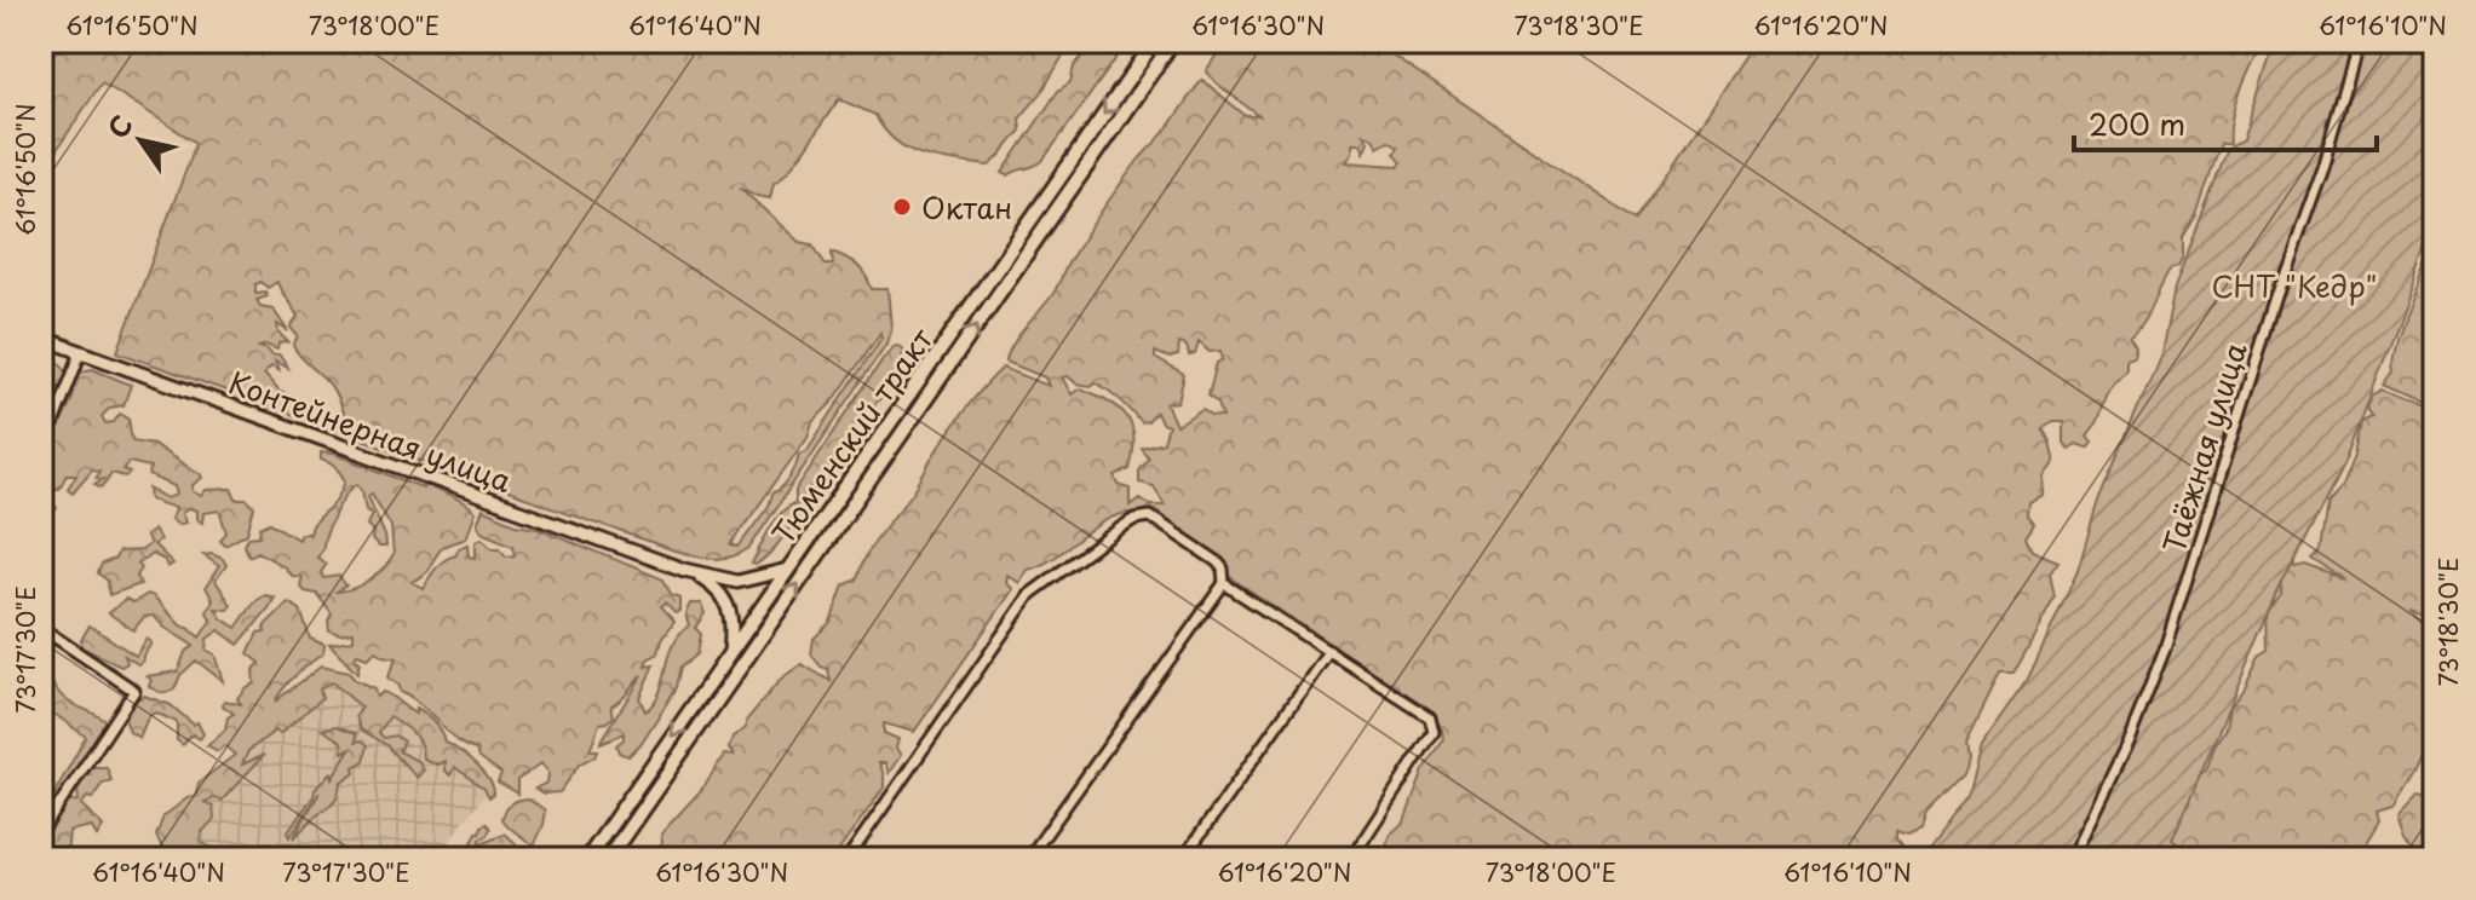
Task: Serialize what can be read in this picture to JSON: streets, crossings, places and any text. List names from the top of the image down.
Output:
{
  "streets": {
    "main road": ["Тюменский тракт"],
    "street": ["Контейнерная улица", "Таёжная улица"]
  },
  "crossings": [
    ["Контейнерная улица", "Тюменский тракт"]
  ],
  "parks": ["СНТ \"Кедр\""],
  "places": ["Октан"],
  "scale_bar": "200 m",
  "north": "top left",
  "coordinates": [
    "61°16'50\"N",
    "73°18'00\"E",
    "61°16'40\"N",
    "61°16'30\"N",
    "73°18'30\"E",
    "61°16'20\"N",
    "61°16'10\"N",
    "73°17'30\"E"
  ]
}
